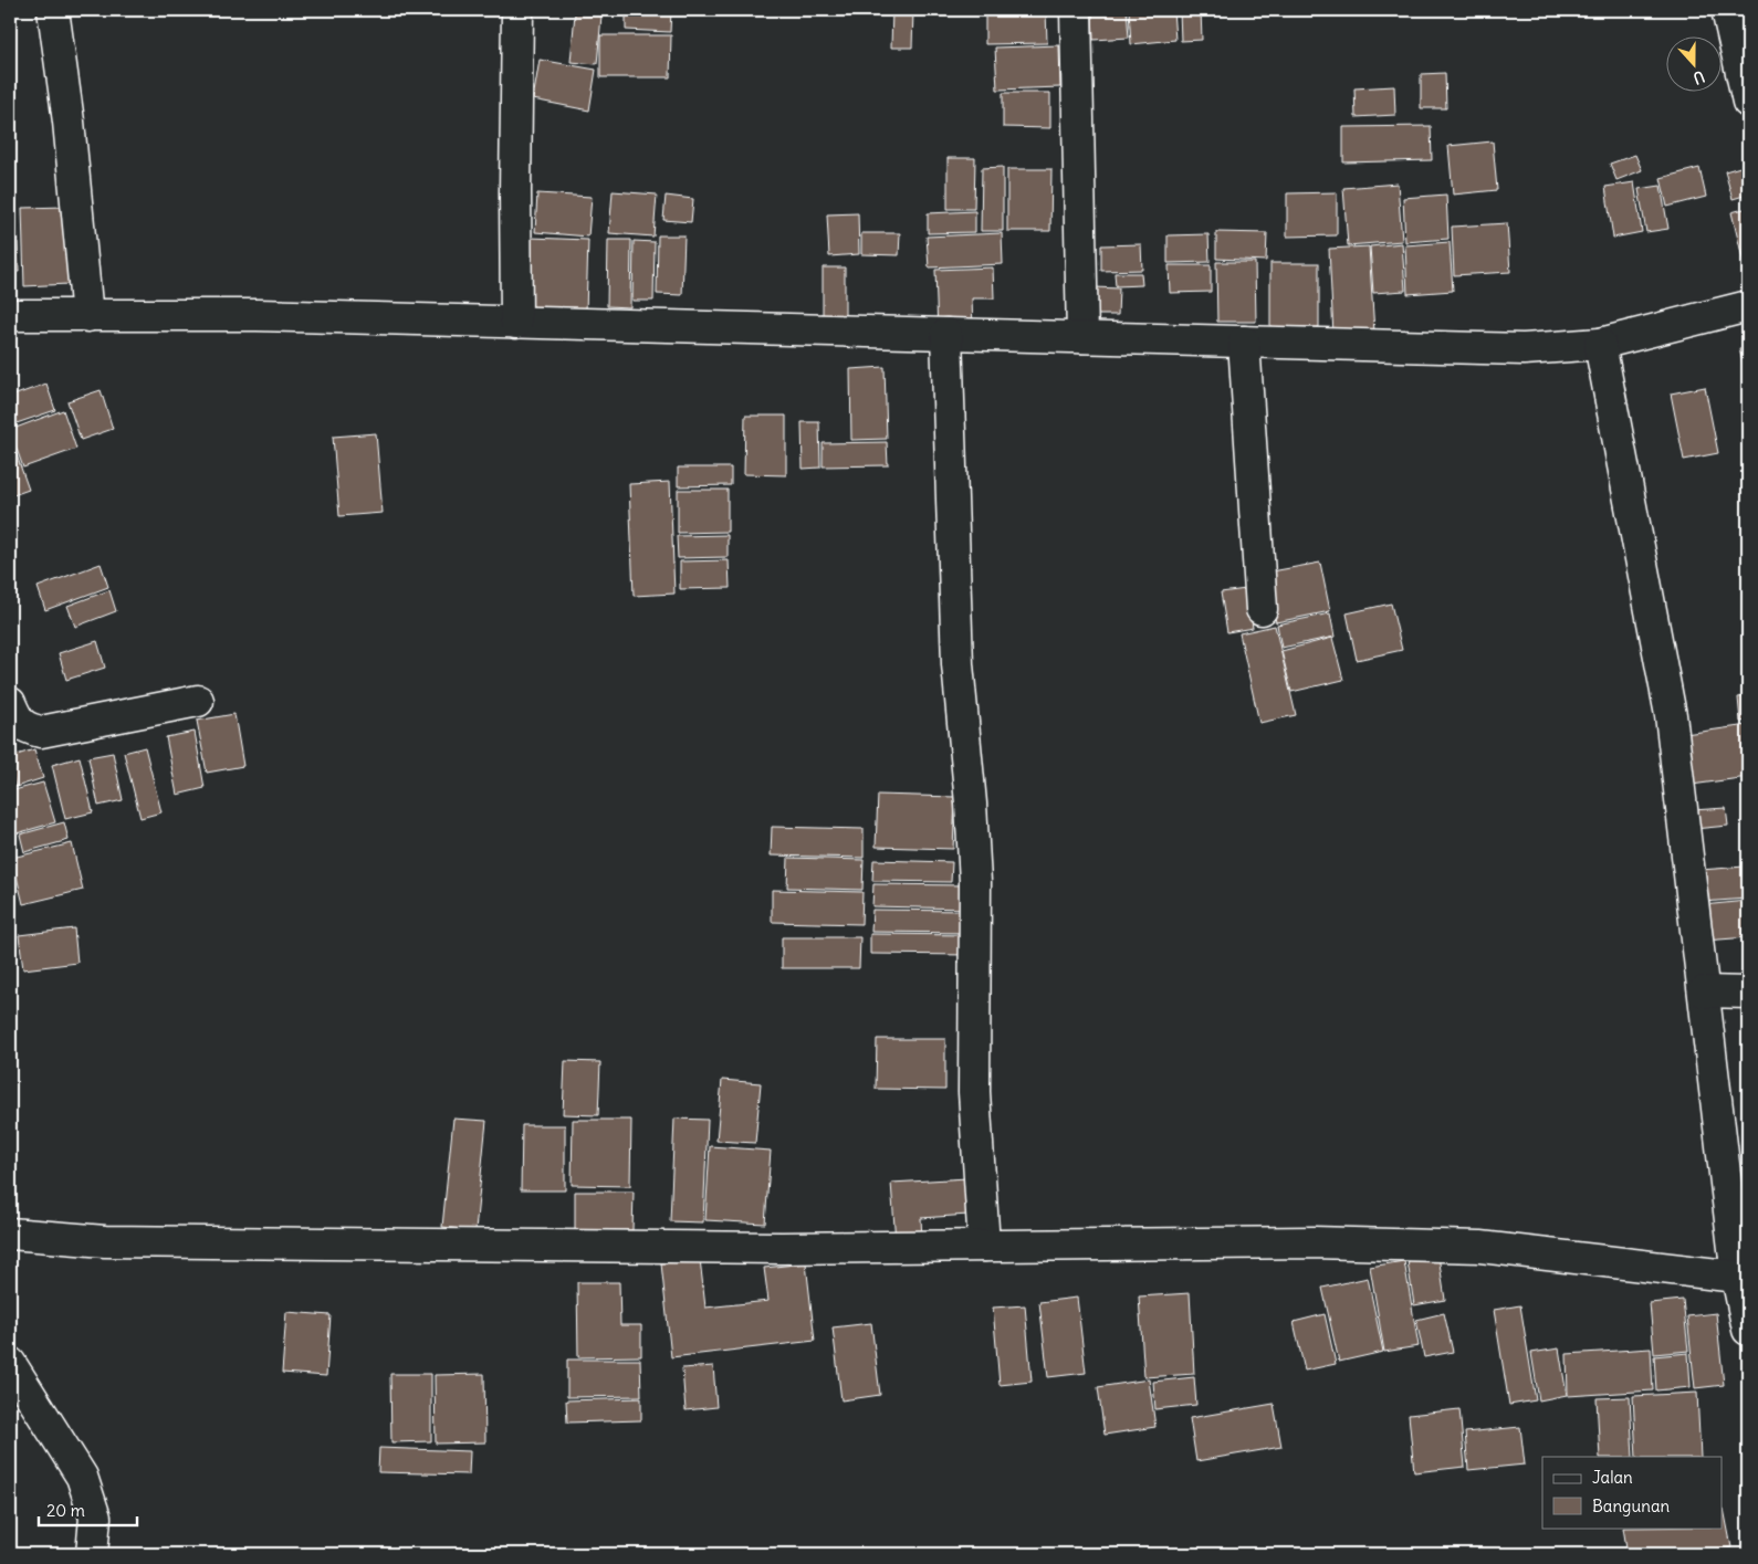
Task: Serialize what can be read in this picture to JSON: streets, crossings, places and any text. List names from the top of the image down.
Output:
{
  "legend": ["Jalan", "Bangunan"],
  "scale_bar": "20 m",
  "north": "bottom"
}
